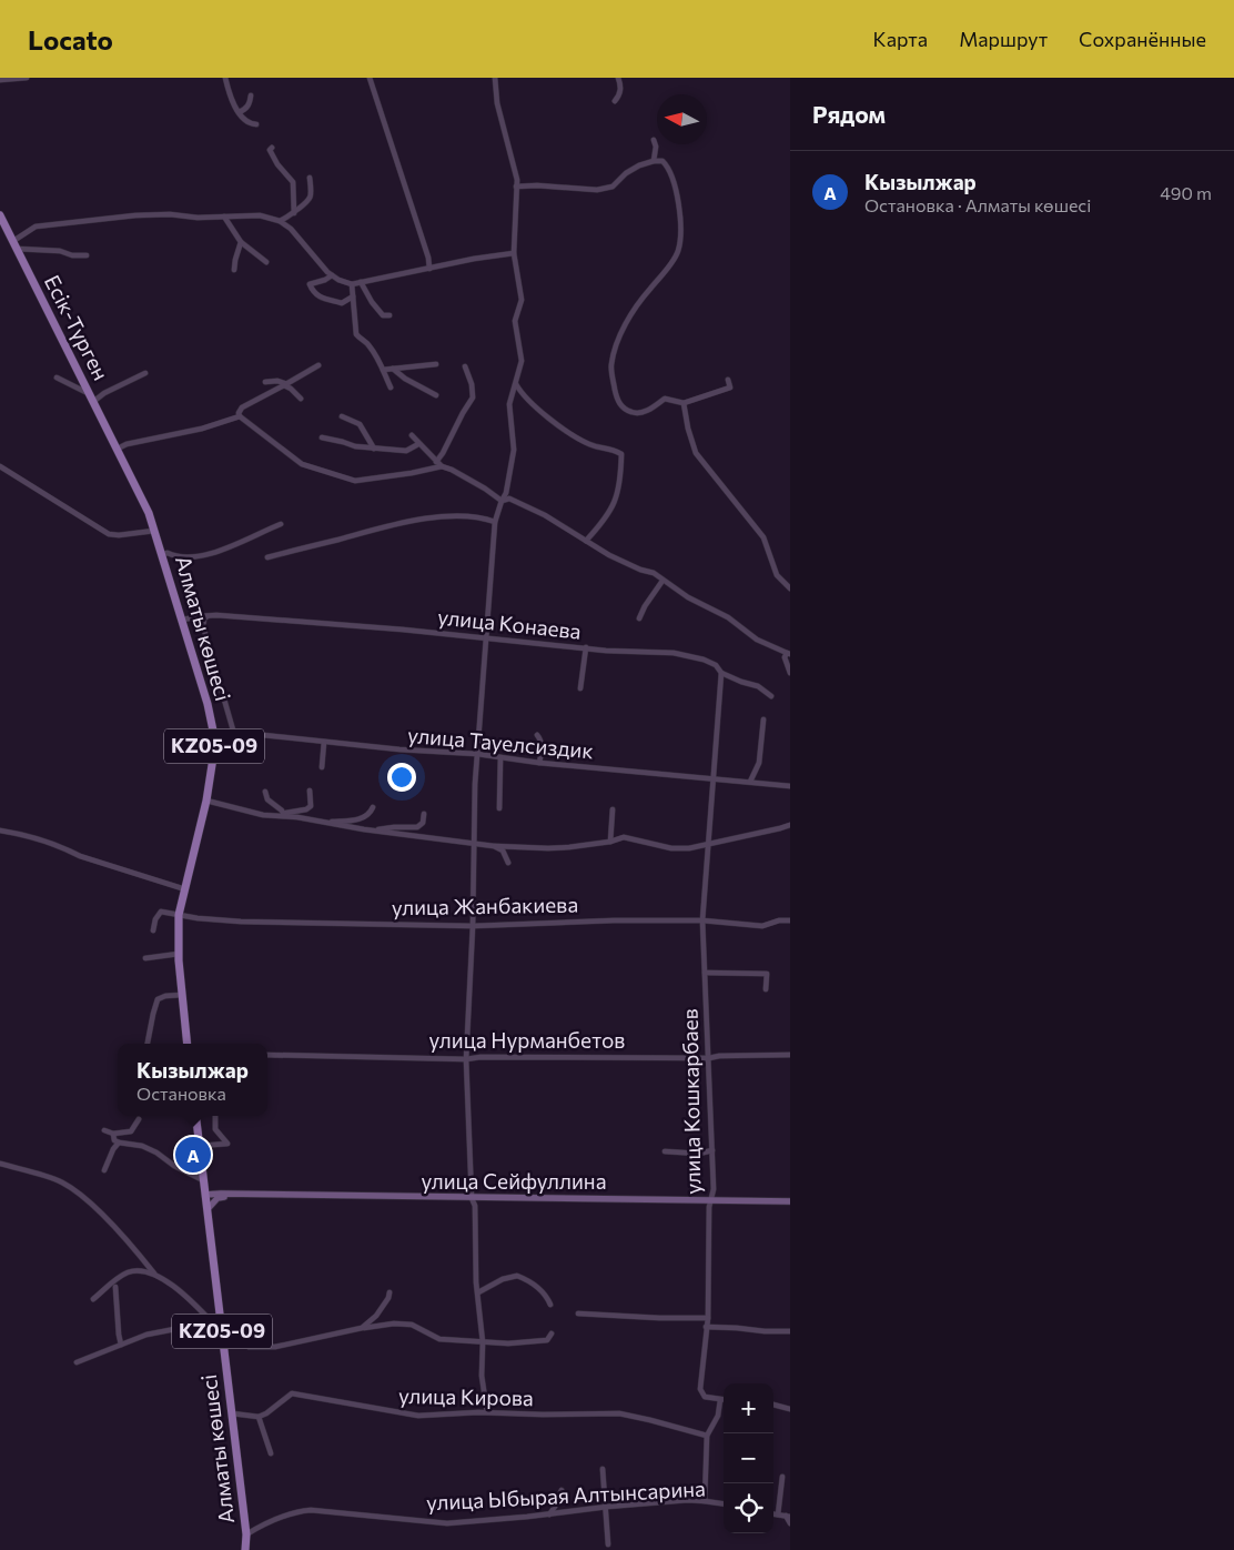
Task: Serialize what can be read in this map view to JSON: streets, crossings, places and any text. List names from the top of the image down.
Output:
{
  "streets": {
    "main road": ["Есік-Түрген", "Алматы көшесі", "KZ05-09"],
    "street": [
      "улица Конаева",
      "улица Тауелсиздик",
      "улица Жанбакиева",
      "улица Нурманбетов",
      "улица Кошкарбаев",
      "улица Сейфуллина",
      "улица Кирова",
      "улица Ыбырая Алтынсарина"
    ]
  },
  "crossings": [
    ["Есік-Түрген", "Алматы көшесі"],
    ["улица Конаева", "Алматы көшесі"],
    ["Алматы көшесі", "улица Жанбакиева"],
    ["Алматы көшесі", "улица Сейфуллина"],
    ["Алматы көшесі", "улица Ыбырая Алтынсарина"],
    ["улица Тауелсиздик", "улица Кошкарбаев"],
    ["улица Жанбакиева", "улица Кошкарбаев"],
    ["улица Нурманбетов", "улица Кошкарбаев"],
    ["улица Кошкарбаев", "улица Сейфуллина"]
  ],
  "north": "left",
  "page": {
    "header": "Locato",
    "nav": ["Карта", "Маршрут", "Сохранённые"],
    "heading": "Рядом",
    "list": [
      {
        "mark": "A",
        "name": "Кызылжар",
        "note": "Остановка · Алматы көшесі",
        "value": "490 m"
      }
    ],
    "popup": ["Кызылжар", "Остановка"],
    "pins": "A",
    "map_buttons": ["+", "−"]
  }
}
